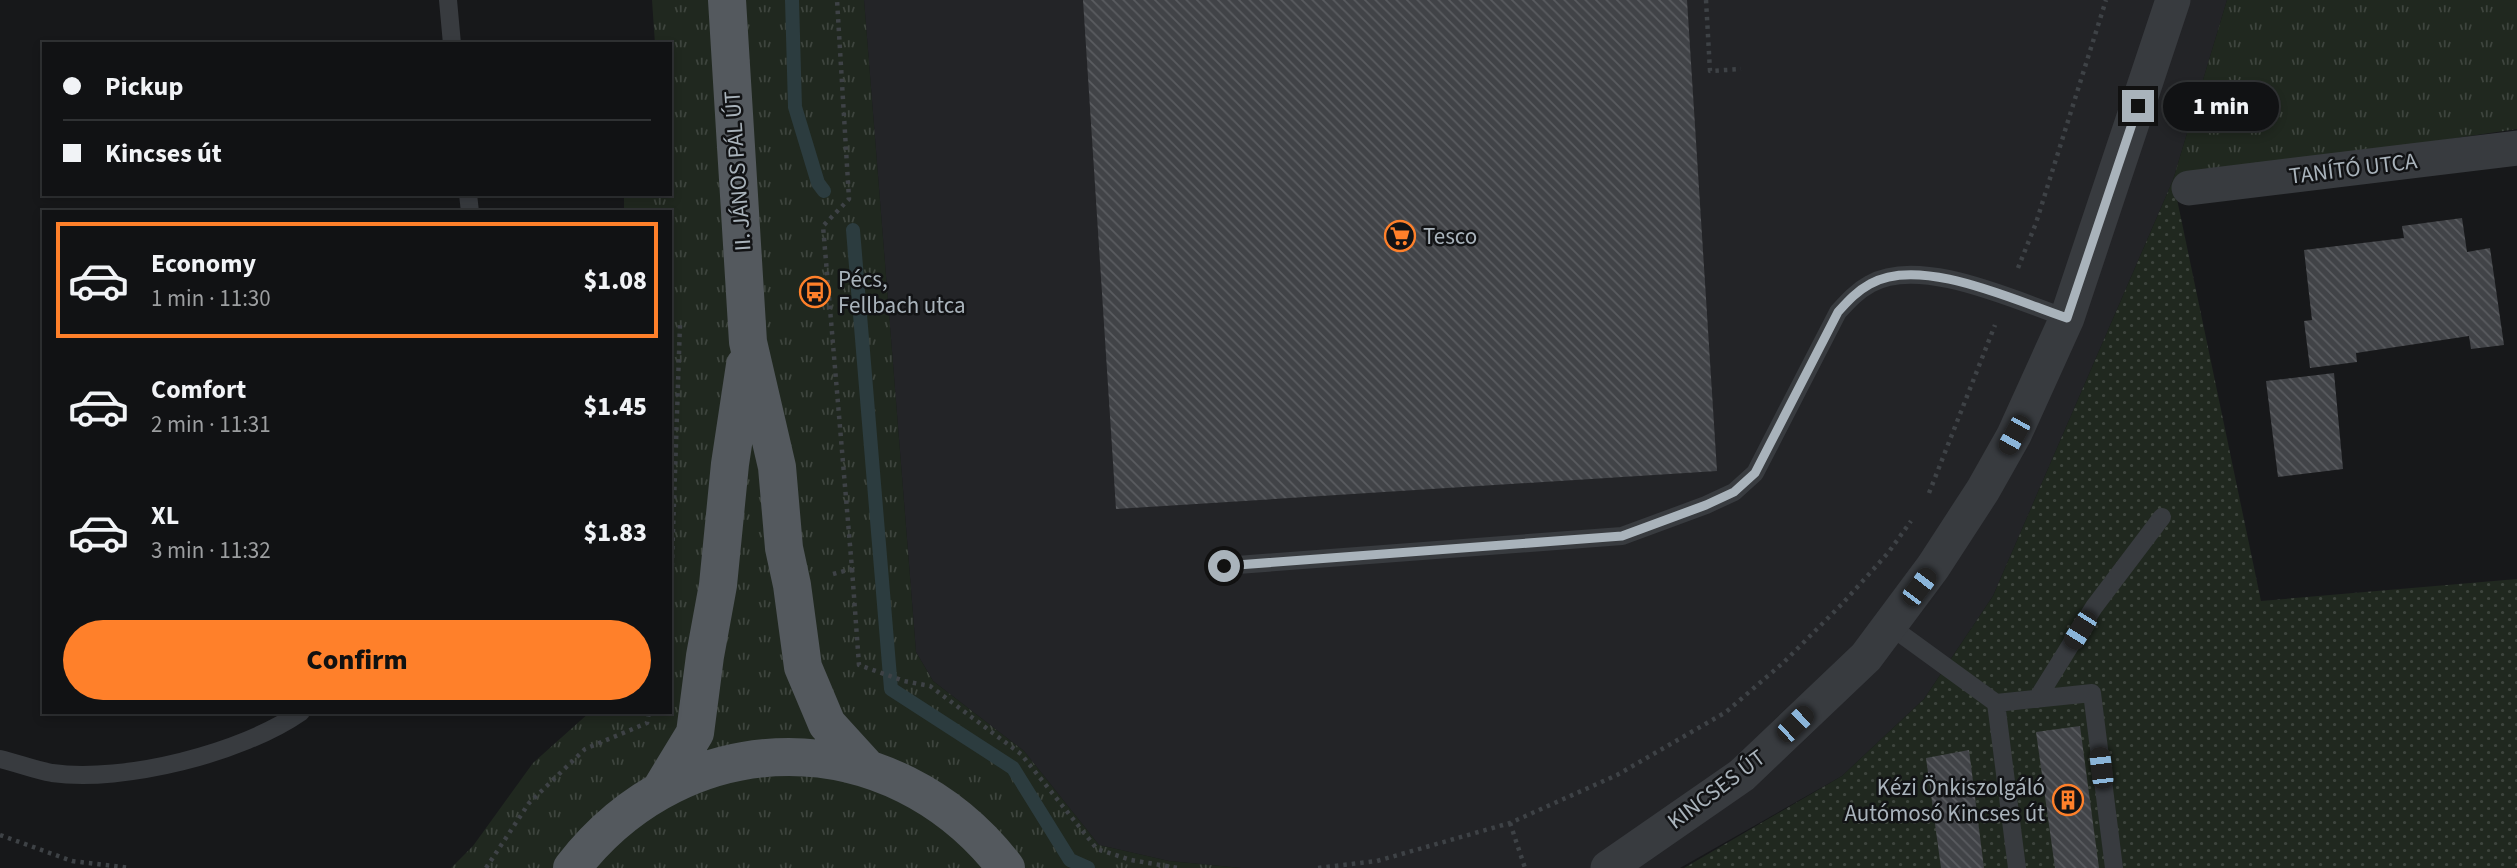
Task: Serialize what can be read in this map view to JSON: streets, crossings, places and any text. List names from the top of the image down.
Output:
{
  "streets": {
    "main road": ["II. JÁNOS PÁL ÚT"],
    "street": ["TANÍTÓ UTCA", "KINCSES ÚT"]
  },
  "places": {
    "supermarket": ["Tesco"],
    "bus stop": ["Pécs, Fellbach utca"],
    "building": ["Kézi Önkiszolgáló Autómosó Kincses út"]
  },
  "page": {
    "banner": ["Pickup", "Kincses út"],
    "bubble": "1 min",
    "list": [
      {
        "name": "Economy",
        "note": "1 min · 11:30",
        "value": "$1.08"
      },
      {
        "name": "Comfort",
        "note": "2 min · 11:31",
        "value": "$1.45"
      },
      {
        "name": "XL",
        "note": "3 min · 11:32",
        "value": "$1.83"
      }
    ],
    "buttons": "Confirm"
  }
}
